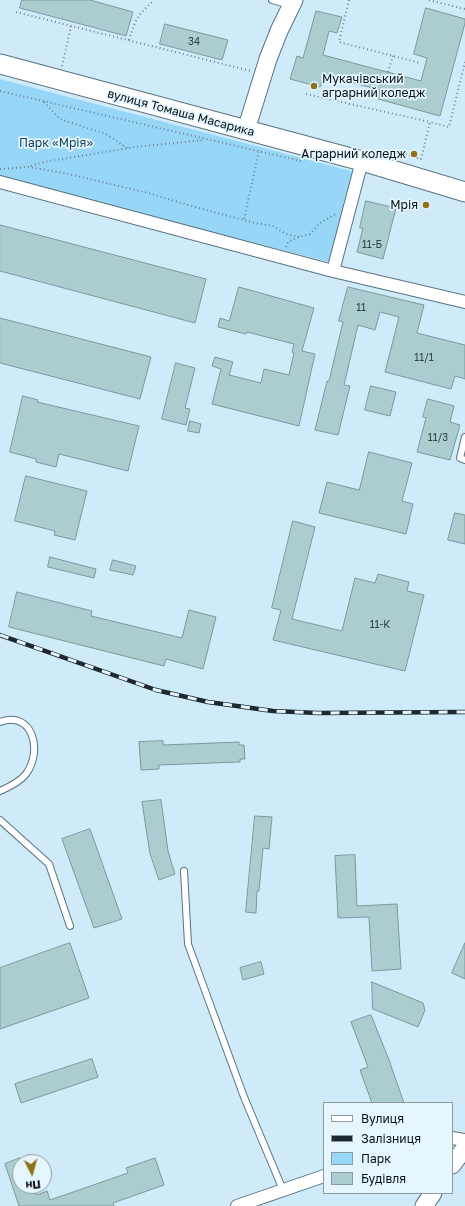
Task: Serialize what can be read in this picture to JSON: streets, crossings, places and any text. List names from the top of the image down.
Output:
{
  "streets": {
    "main road": ["вулиця Томаша Масарика"]
  },
  "parks": ["Парк «Мрія»"],
  "places": ["Мукачівський аграрний коледж", "Аграрний коледж", "Мрія"],
  "house_numbers": [
    "34",
    "11-Б",
    "11",
    "11/1",
    "11/3",
    "11-К"
  ],
  "legend": [
    "Вулиця",
    "Залізниця",
    "Парк",
    "Будівля"
  ],
  "north": "bottom"
}
